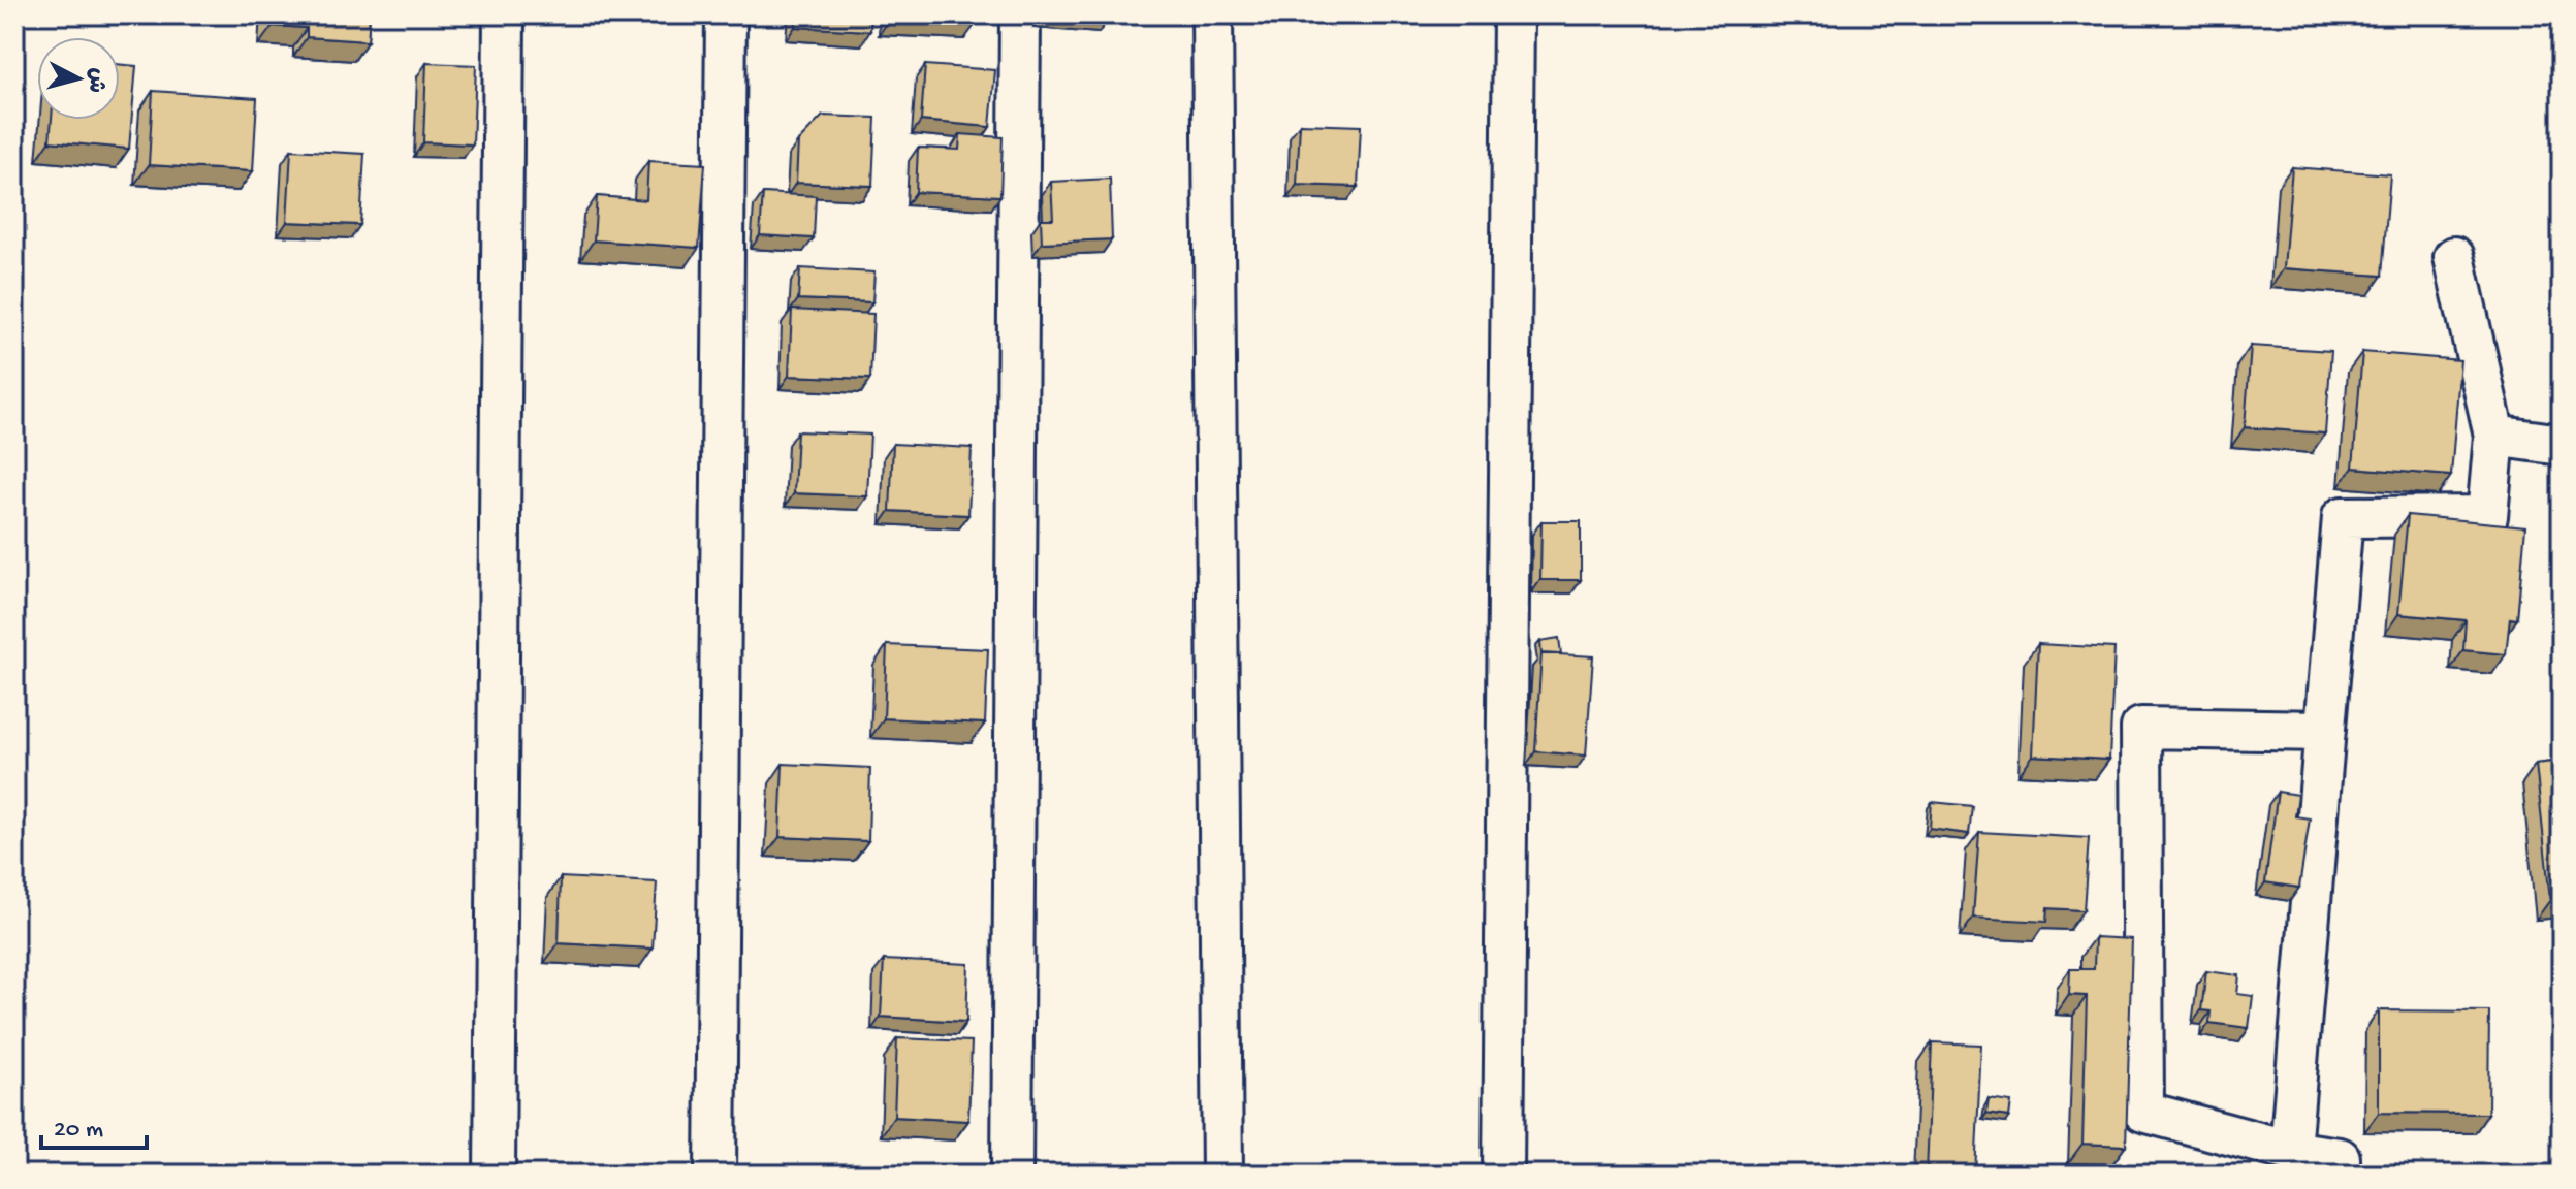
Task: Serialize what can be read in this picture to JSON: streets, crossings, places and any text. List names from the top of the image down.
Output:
{
  "scale_bar": "20 m",
  "north": "right"
}
